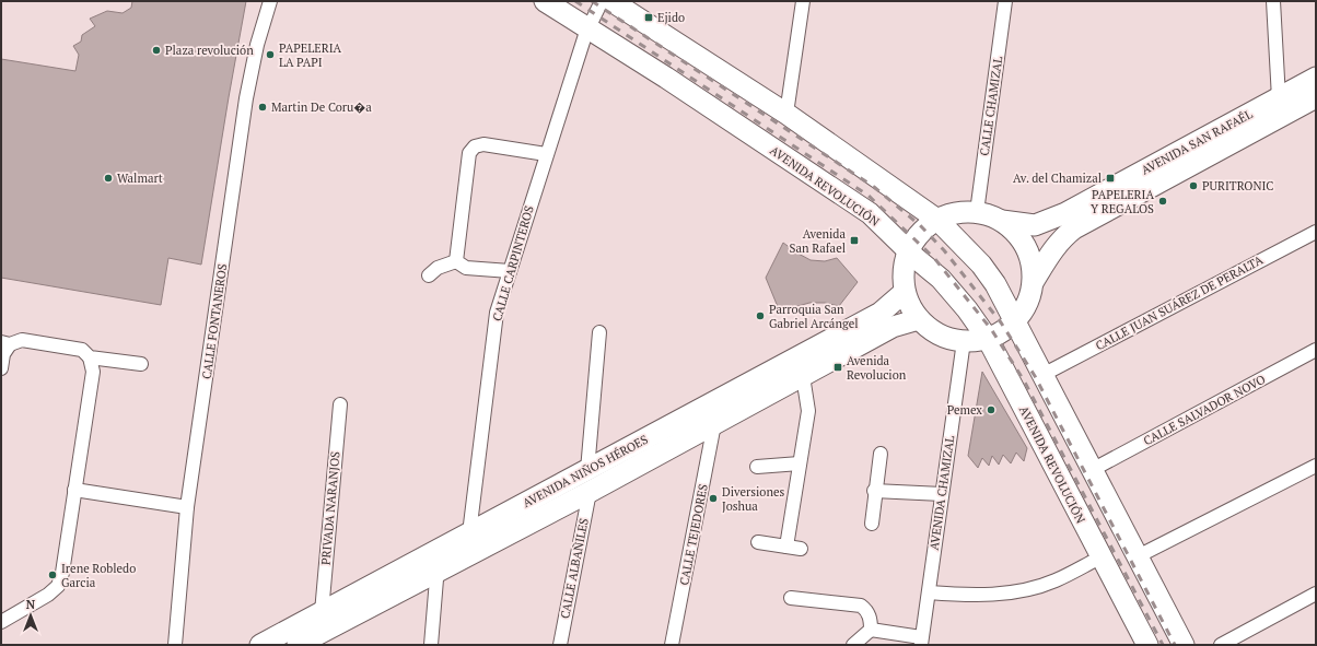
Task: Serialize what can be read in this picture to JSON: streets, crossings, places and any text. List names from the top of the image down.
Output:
{
  "streets": {
    "main road": ["AVENIDA SAN RAFAÉL", "AVENIDA REVOLUCIÓN", "AVENIDA NIÑOS HÉROES"],
    "street": [
      "CALLE CHAMIZAL",
      "CALLE CARPINTEROS",
      "CALLE JUAN SUÁREZ DE PERALTA",
      "CALLE FONTANEROS",
      "CALLE SALVADOR NOVO",
      "AVENIDA CHAMIZAL",
      "PRIVADA NARANJOS",
      "CALLE TEJEDORES",
      "CALLE ALBAÑILES"
    ]
  },
  "crossings": [
    ["AVENIDA REVOLUCIÓN", "CALLE CARPINTEROS"],
    ["CALLE CARPINTEROS", "AVENIDA NIÑOS HÉROES"],
    ["AVENIDA NIÑOS HÉROES", "PRIVADA NARANJOS"],
    ["AVENIDA NIÑOS HÉROES", "CALLE TEJEDORES"],
    ["AVENIDA NIÑOS HÉROES", "CALLE ALBAÑILES"]
  ],
  "places": {
    "transit": [
      "Ejido",
      "Av. del Chamizal",
      "Avenida San Rafael",
      "Avenida Revolucion"
    ],
    "other": [
      "Plaza revolución",
      "PAPELERIA LA PAPI",
      "Martin De Coru�a",
      "Walmart",
      "PURITRONIC",
      "PAPELERIA Y REGALOS",
      "Parroquia San Gabriel Arcángel",
      "Pemex",
      "Diversiones Joshua",
      "Irene Robledo Garcia"
    ]
  },
  "north": "top"
}
